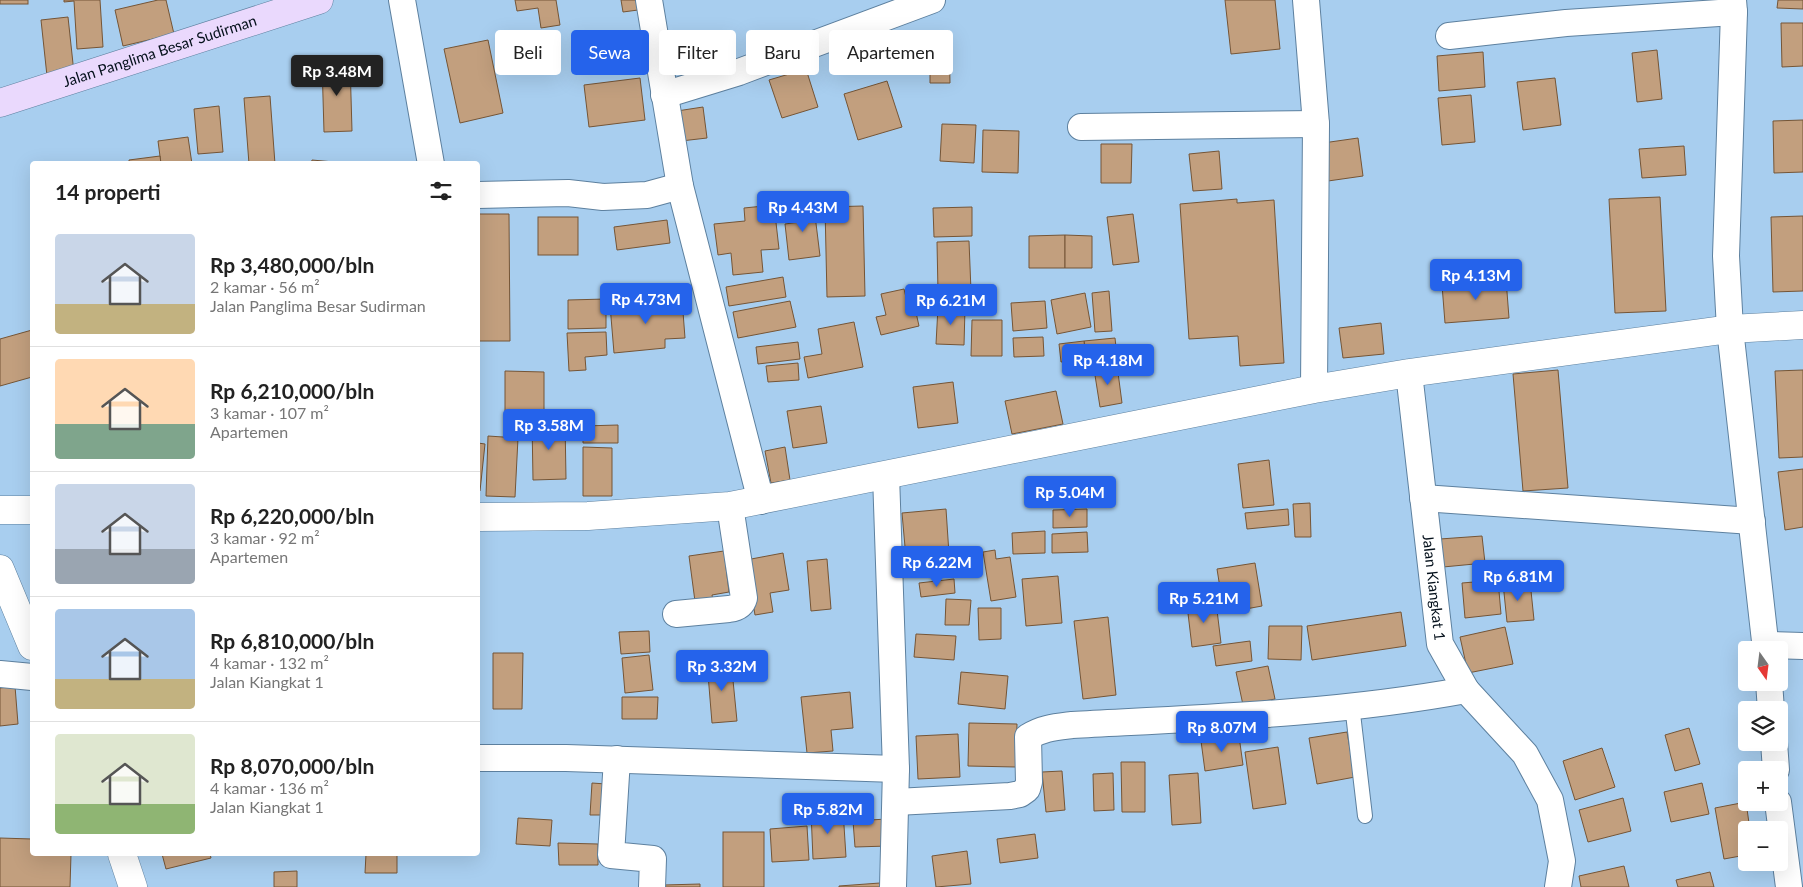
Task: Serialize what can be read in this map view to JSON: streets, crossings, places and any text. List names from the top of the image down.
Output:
{
  "streets": {
    "main road": ["Jalan Panglima Besar Sudirman"],
    "street": ["Jalan Kiangkat 1"]
  },
  "north": "bottom",
  "page": {
    "chip": [
      "Beli",
      "Sewa",
      "Filter",
      "Baru",
      "Apartemen"
    ],
    "price": [
      "Rp 3.48M",
      "Rp 4.43M",
      "Rp 4.13M",
      "Rp 4.73M",
      "Rp 6.21M",
      "Rp 4.18M",
      "Rp 3.58M",
      "Rp 5.04M",
      "Rp 6.22M",
      "Rp 6.81M",
      "Rp 5.21M",
      "Rp 3.32M",
      "Rp 8.07M",
      "Rp 5.82M"
    ],
    "heading": "14 properti",
    "list": [
      {
        "name": "Rp 3,480,000/bln",
        "note": "2 kamar · 56 m² · Jalan Panglima Besar Sudirman"
      },
      {
        "name": "Rp 6,210,000/bln",
        "note": "3 kamar · 107 m² · Apartemen"
      },
      {
        "name": "Rp 6,220,000/bln",
        "note": "3 kamar · 92 m² · Apartemen"
      },
      {
        "name": "Rp 6,810,000/bln",
        "note": "4 kamar · 132 m² · Jalan Kiangkat 1"
      },
      {
        "name": "Rp 8,070,000/bln",
        "note": "4 kamar · 136 m² · Jalan Kiangkat 1"
      }
    ],
    "map_buttons": ["+", "−"]
  }
}
